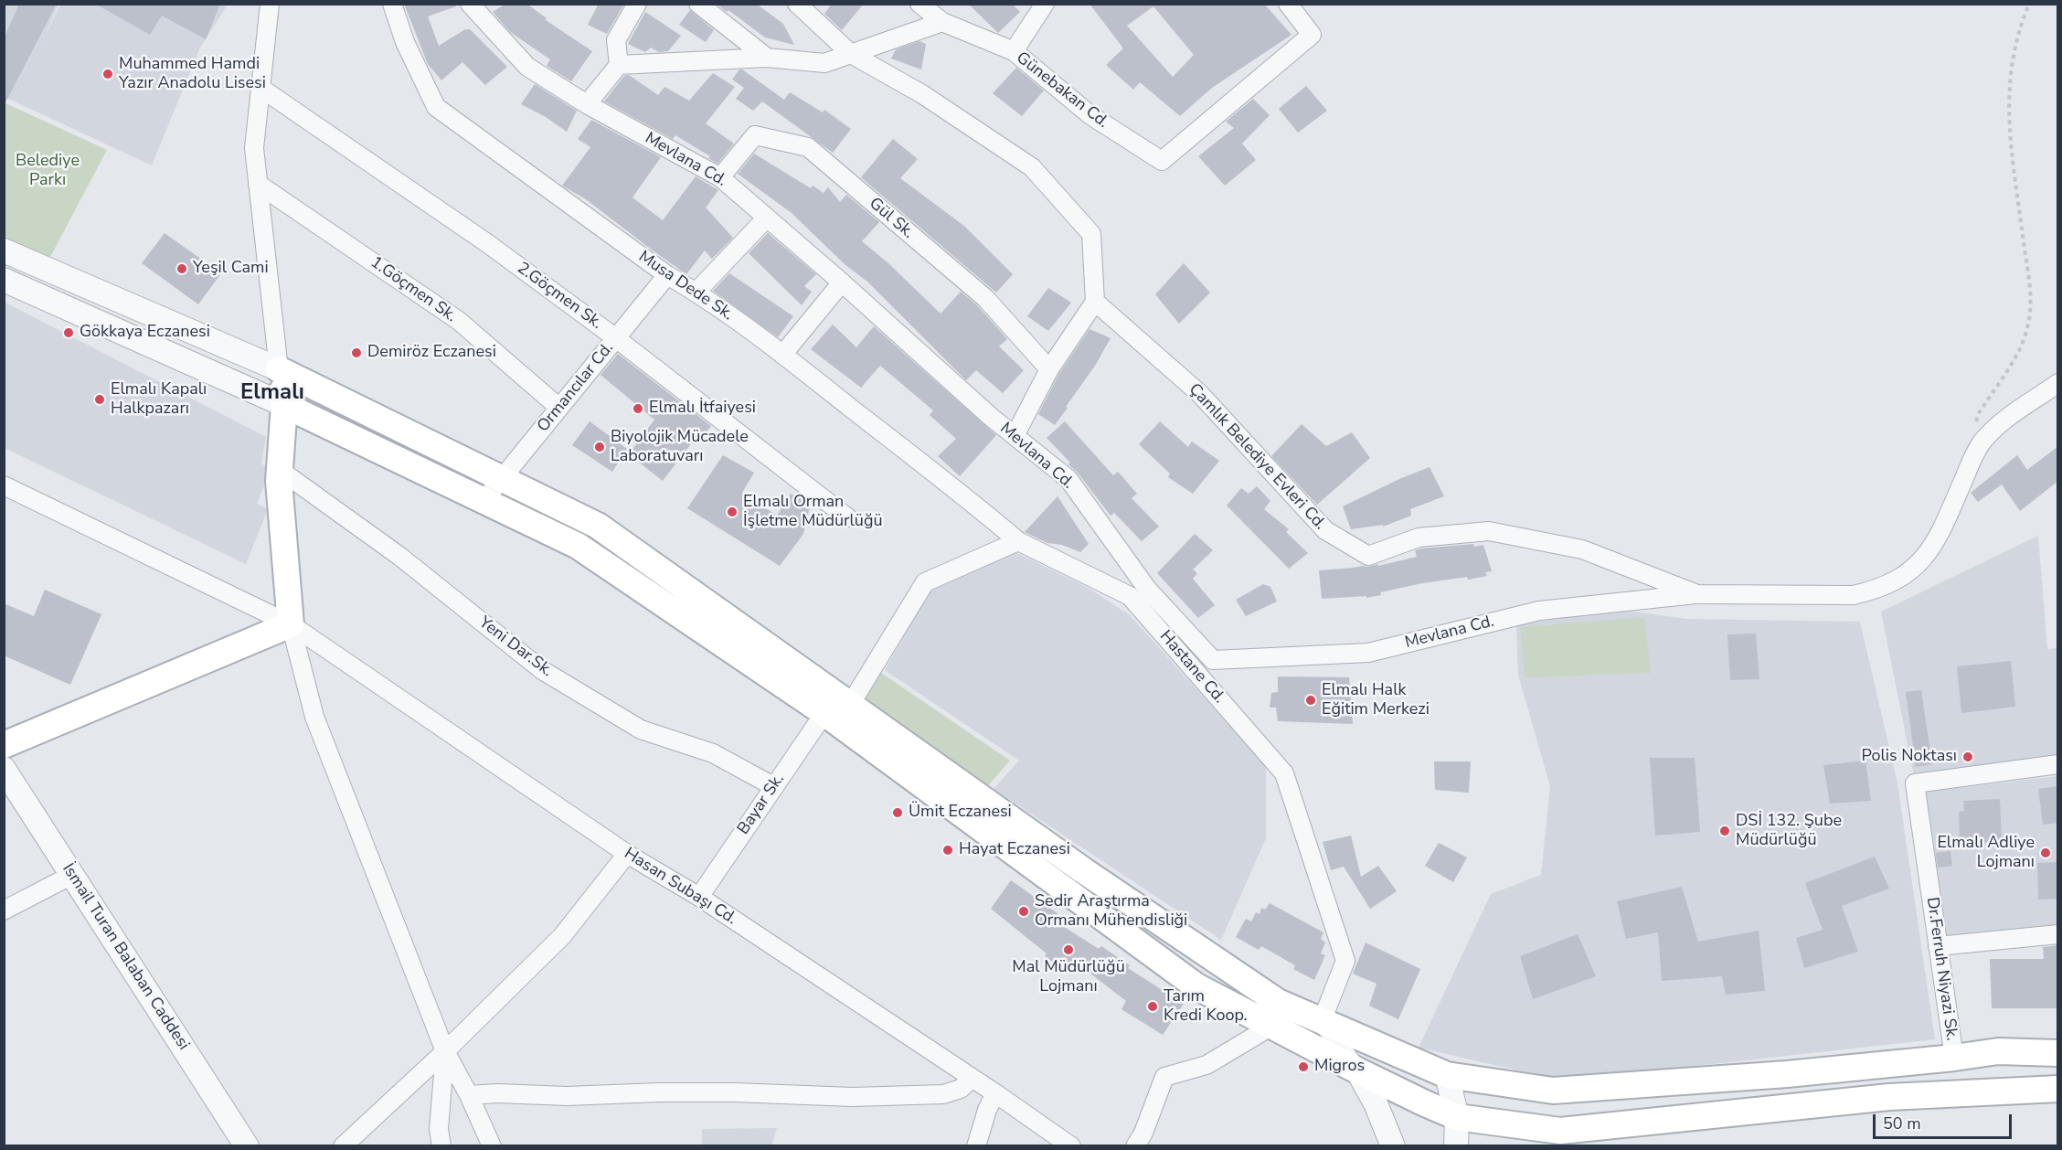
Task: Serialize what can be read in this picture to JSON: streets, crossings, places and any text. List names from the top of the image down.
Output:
{
  "streets": {
    "street": [
      "Günebakan Cd.",
      "Mevlana Cd.",
      "Gül Sk.",
      "Musa Dede Sk.",
      "1.Göçmen Sk.",
      "2.Göçmen Sk.",
      "Ormancılar Cd.",
      "Çamlık Belediye Evleri Cd.",
      "Yeni Dar.Sk.",
      "Hastane Cd.",
      "Bayar Sk.",
      "Hasan Subaşı Cd.",
      "İsmail Turan Balaban Caddesi",
      "Dr.Ferruh Niyazi Sk."
    ]
  },
  "crossings": [
    ["Mevlana Cd.", "Gül Sk."],
    ["Mevlana Cd.", "Çamlık Belediye Evleri Cd."],
    ["Musa Dede Sk.", "Ormancılar Cd."],
    ["Musa Dede Sk.", "Hastane Cd."],
    ["1.Göçmen Sk.", "Ormancılar Cd."],
    ["2.Göçmen Sk.", "Ormancılar Cd."],
    ["Yeni Dar.Sk.", "Bayar Sk."],
    ["Bayar Sk.", "Hasan Subaşı Cd."]
  ],
  "districts": ["Elmalı"],
  "parks": ["Belediye Parkı"],
  "places": [
    "Muhammed Hamdi Yazır Anadolu Lisesi",
    "Yeşil Cami",
    "Gökkaya Eczanesi",
    "Demiröz Eczanesi",
    "Elmalı Kapalı Halkpazarı",
    "Elmalı İtfaiyesi",
    "Biyolojik Mücadele Laboratuvarı",
    "Elmalı Orman İşletme Müdürlüğü",
    "Elmalı Halk Eğitim Merkezi",
    "Polis Noktası",
    "Ümit Eczanesi",
    "DSİ 132. Şube Müdürlüğü",
    "Hayat Eczanesi",
    "Elmalı Adliye Lojmanı",
    "Sedir Araştırma Ormanı Mühendisliği",
    "Mal Müdürlüğü Lojmanı",
    "Tarım Kredi Koop.",
    "Migros"
  ],
  "scale_bar": "50 m"
}
